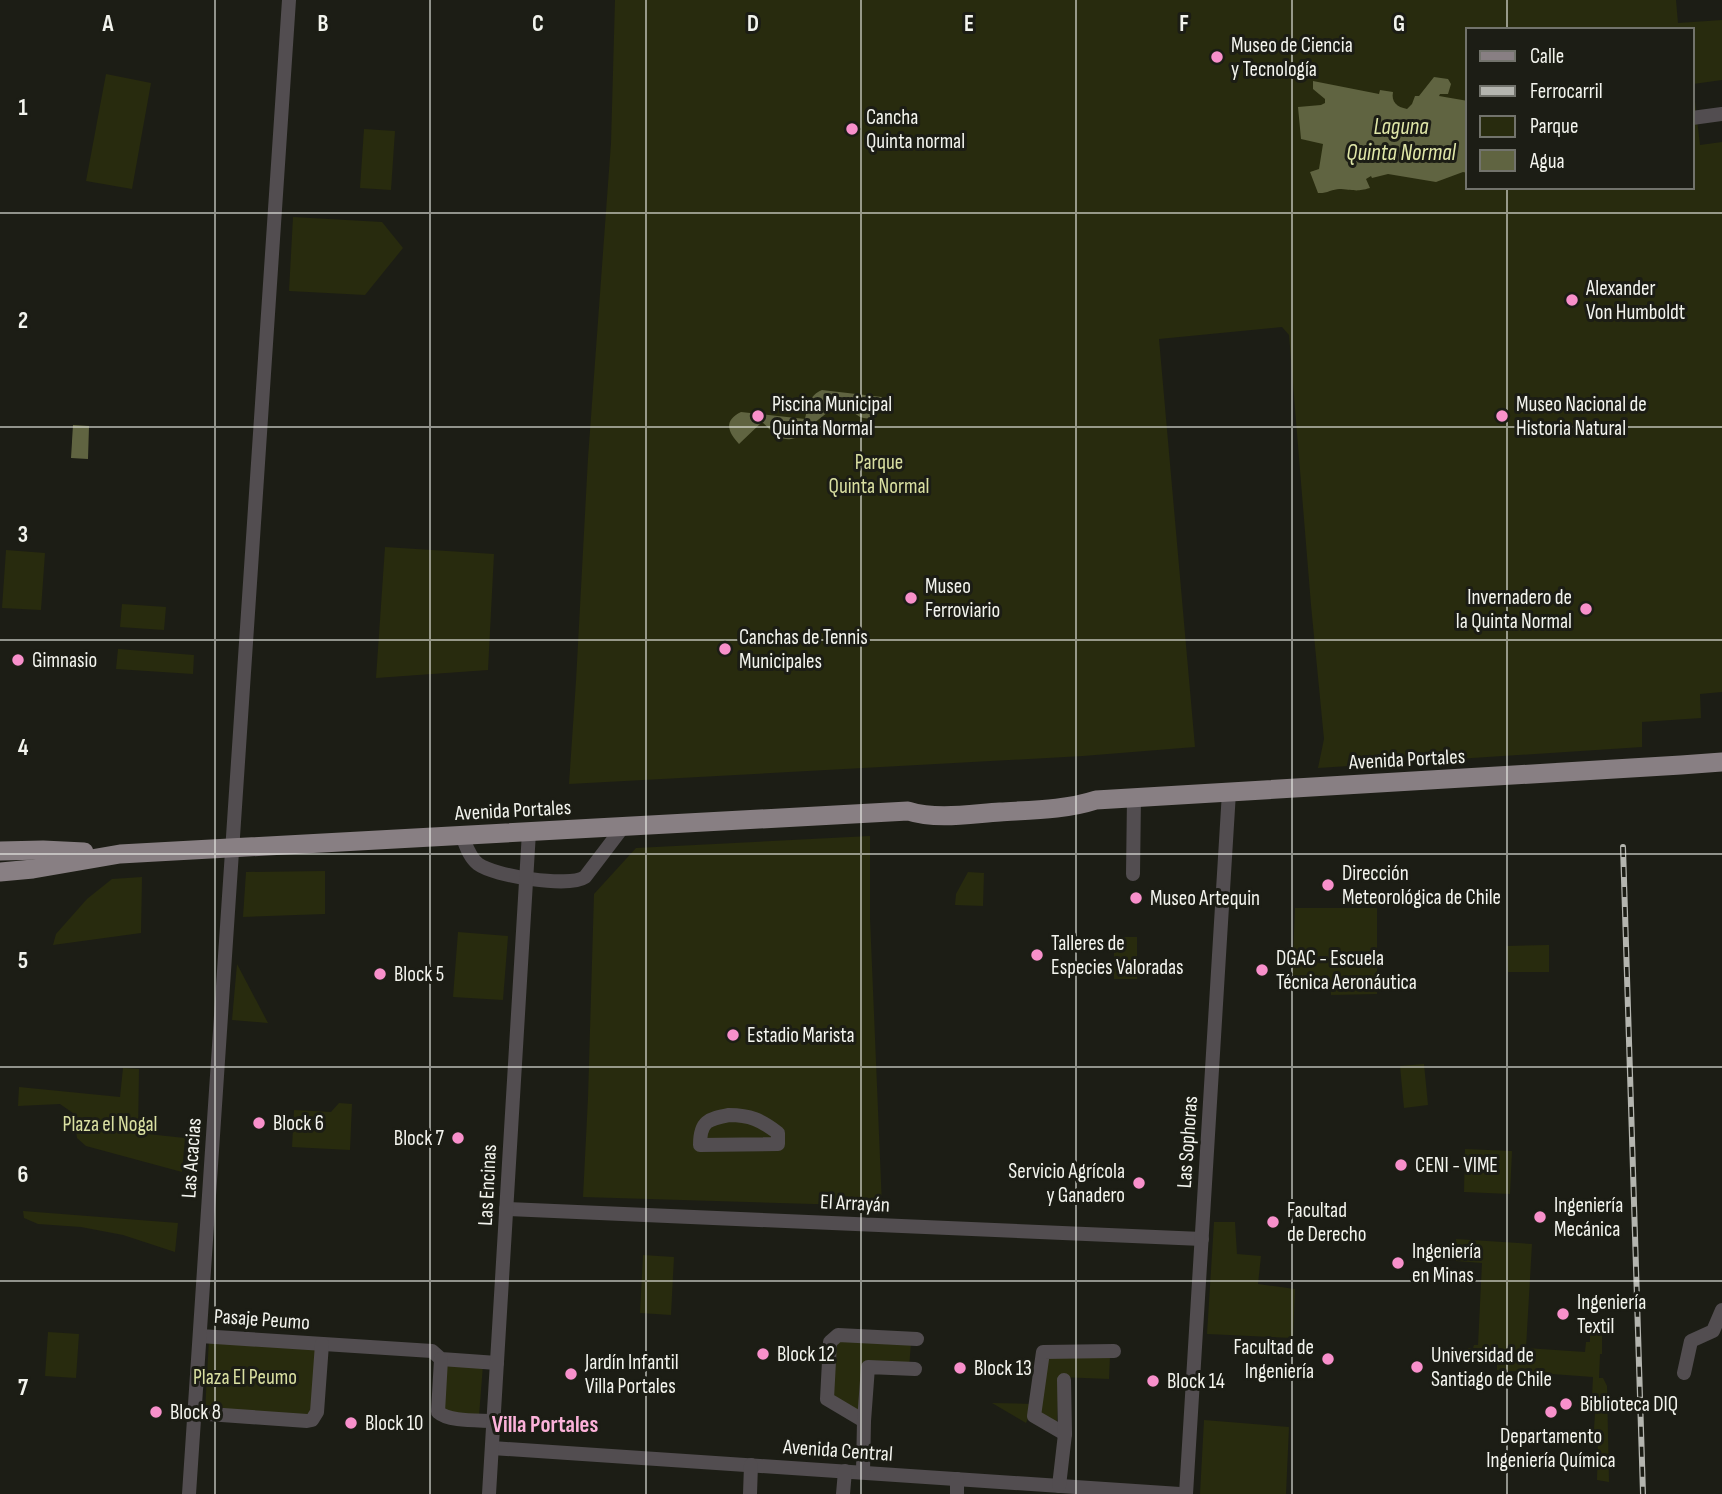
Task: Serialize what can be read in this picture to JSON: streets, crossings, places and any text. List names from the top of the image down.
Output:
{
  "streets": {
    "main road": ["Avenida Portales"],
    "street": [
      "Las Sophoras",
      "Las Acacias",
      "Las Encinas",
      "El Arrayán",
      "Pasaje Peumo",
      "Avenida Central"
    ]
  },
  "crossings": [
    ["Avenida Portales", "Las Sophoras"],
    ["Avenida Portales", "Las Acacias"],
    ["Avenida Portales", "Las Encinas"],
    ["Las Sophoras", "El Arrayán"],
    ["Las Acacias", "Pasaje Peumo"],
    ["Las Encinas", "El Arrayán"],
    ["Las Encinas", "Pasaje Peumo"],
    ["Las Encinas", "Avenida Central"]
  ],
  "districts": ["Villa Portales"],
  "water": ["Laguna Quinta Normal"],
  "parks": ["Parque Quinta Normal", "Plaza el Nogal", "Plaza El Peumo"],
  "places": [
    "Museo de Ciencia y Tecnología",
    "Cancha Quinta normal",
    "Alexander Von Humboldt",
    "Piscina Municipal Quinta Normal",
    "Museo Nacional de Historia Natural",
    "Museo Ferroviario",
    "Invernadero de la Quinta Normal",
    "Canchas de Tennis Municipales",
    "Gimnasio",
    "Dirección Meteorológica de Chile",
    "Museo Artequin",
    "Talleres de Especies Valoradas",
    "DGAC - Escuela Técnica Aeronáutica",
    "Block 5",
    "Estadio Marista",
    "Block 6",
    "Block 7",
    "CENI - VIME",
    "Servicio Agrícola y Ganadero",
    "Ingeniería Mecánica",
    "Facultad de Derecho",
    "Ingeniería en Minas",
    "Ingeniería Textil",
    "Block 12",
    "Facultad de Ingeniería",
    "Universidad de Santiago de Chile",
    "Block 13",
    "Jardín Infantil Villa Portales",
    "Block 14",
    "Biblioteca DIQ",
    "Block 8",
    "Departamento Ingeniería Química",
    "Block 10"
  ],
  "legend": [
    "Calle",
    "Ferrocarril",
    "Parque",
    "Agua"
  ],
  "grid": {
    "columns": [
      "A",
      "B",
      "C",
      "D",
      "E",
      "F",
      "G"
    ],
    "rows": [
      "1",
      "2",
      "3",
      "4",
      "5",
      "6",
      "7"
    ]
  }
}
